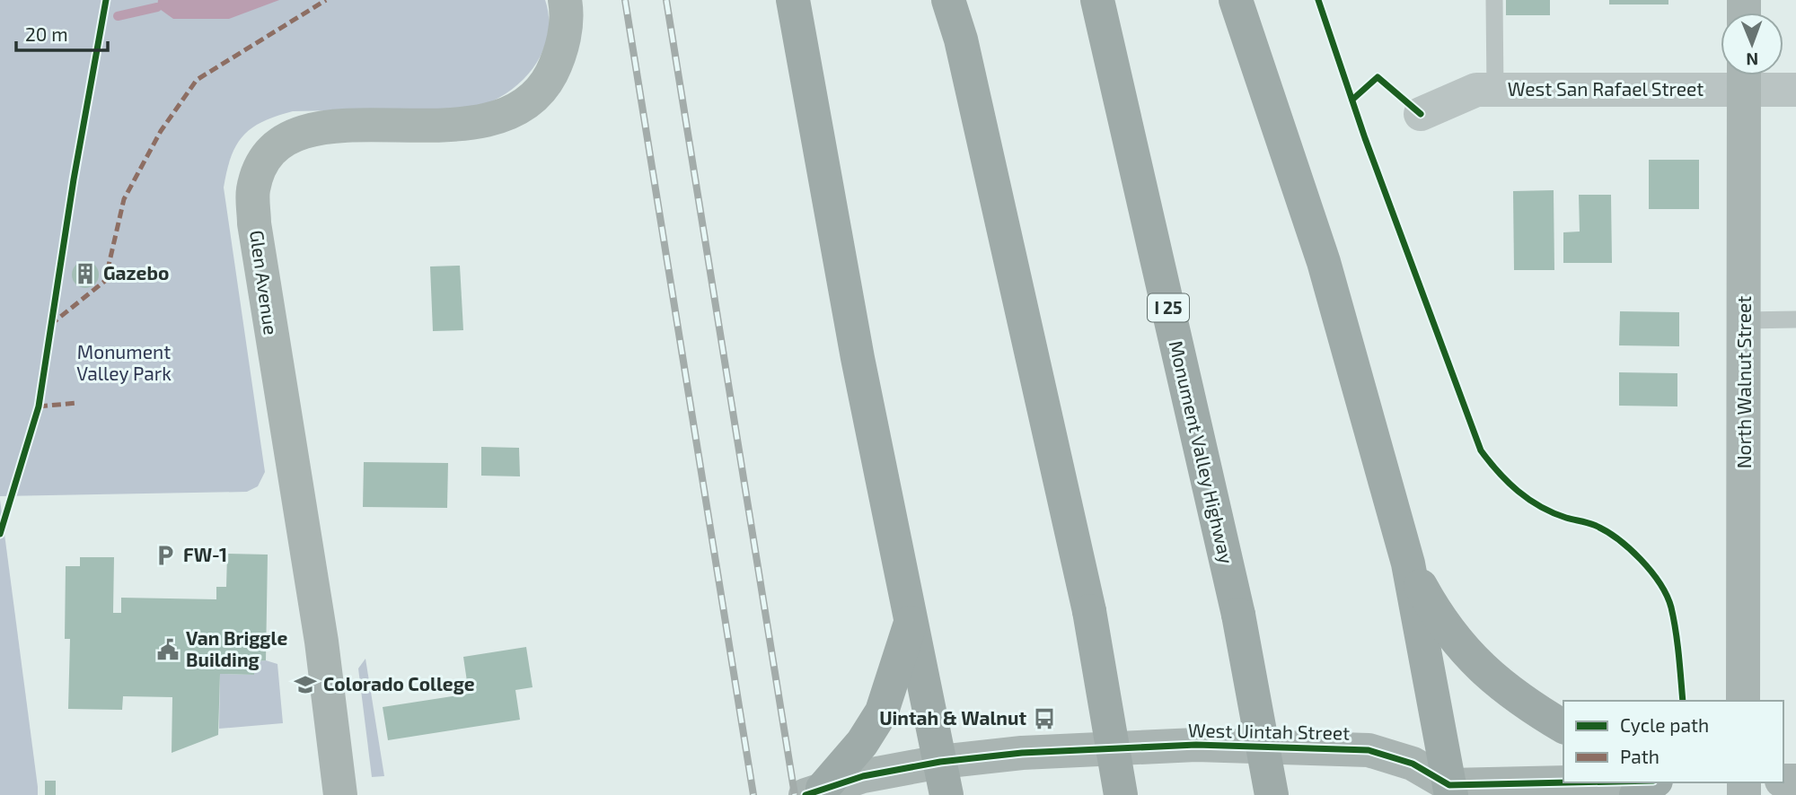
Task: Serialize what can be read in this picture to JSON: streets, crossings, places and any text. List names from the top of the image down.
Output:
{
  "streets": {
    "highway": ["I 25", "Monument Valley Highway"],
    "main road": ["Glen Avenue", "North Walnut Street", "West Uintah Street"],
    "street": ["West San Rafael Street"]
  },
  "crossings": [
    ["West San Rafael Street", "North Walnut Street"]
  ],
  "parks": ["Monument Valley Park"],
  "places": {
    "building": ["Gazebo"],
    "parking": ["FW-1"],
    "public building": ["Van Briggle Building"],
    "school or university": ["Colorado College"],
    "bus stop": ["Uintah & Walnut"]
  },
  "legend": ["Cycle path", "Path"],
  "scale_bar": "20 m",
  "north": "bottom"
}
